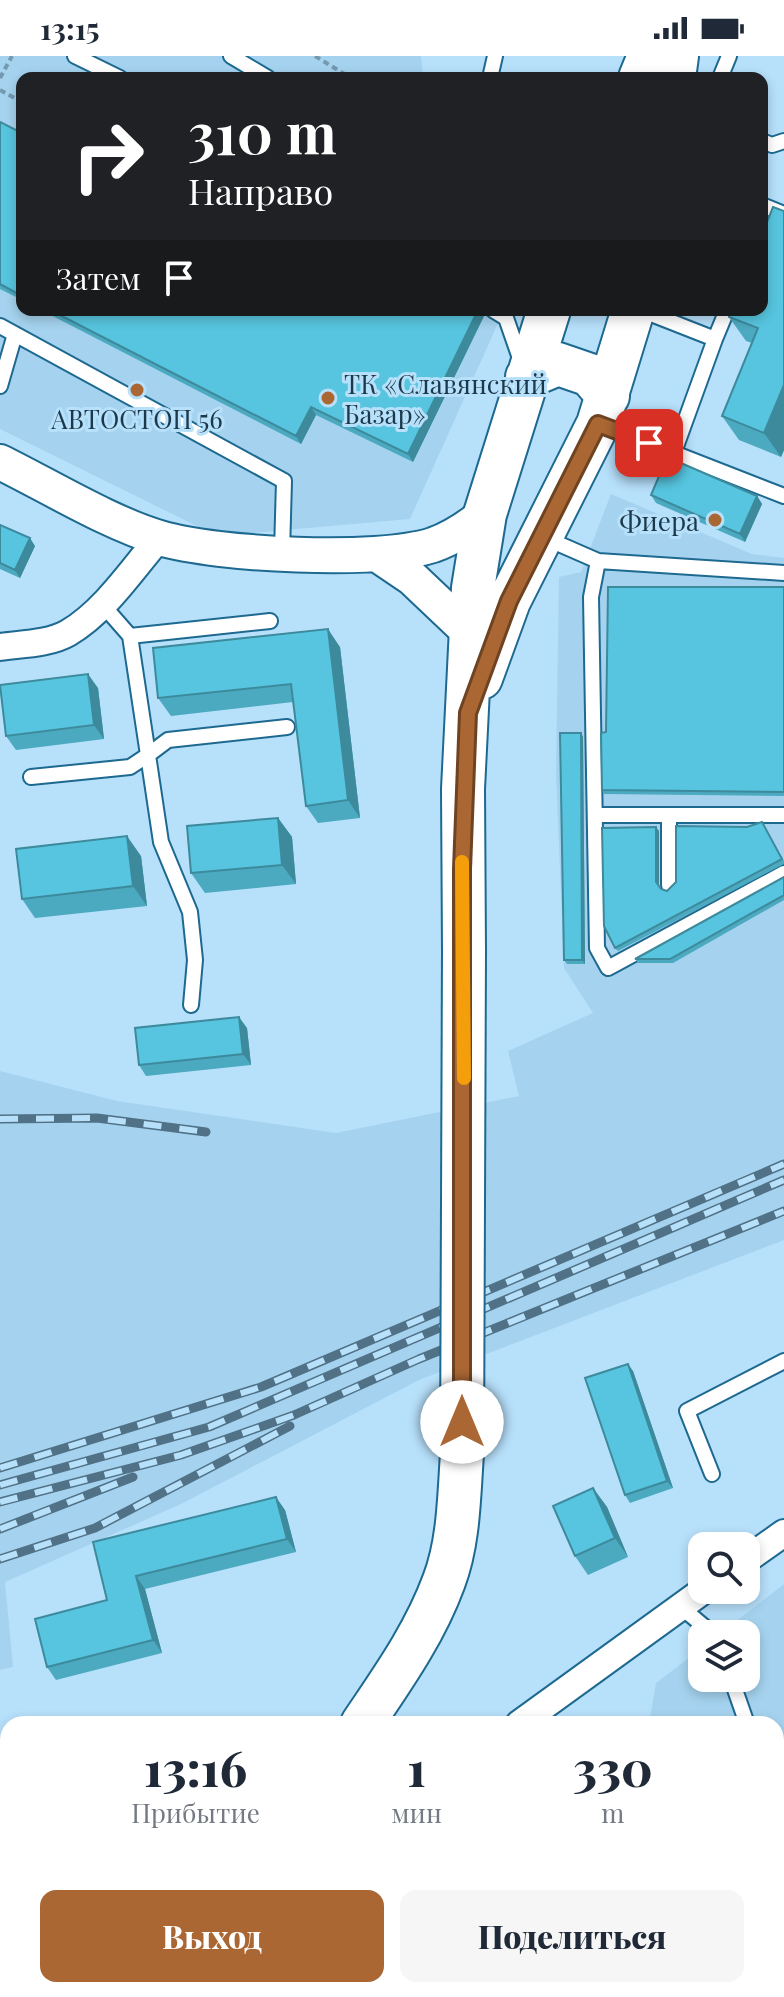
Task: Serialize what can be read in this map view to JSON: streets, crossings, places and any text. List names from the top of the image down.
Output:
{
  "places": ["АВТОСТОП 56", "ТК «Славянский Базар»", "Фиера"],
  "page": {
    "status": "13:15",
    "turn": ["310 m", "Направо"],
    "then": "Затем",
    "eta": [
      "13:16",
      "Прибытие",
      "1",
      "мин",
      "330",
      "m"
    ],
    "buttons": ["Выход", "Поделиться"]
  }
}
